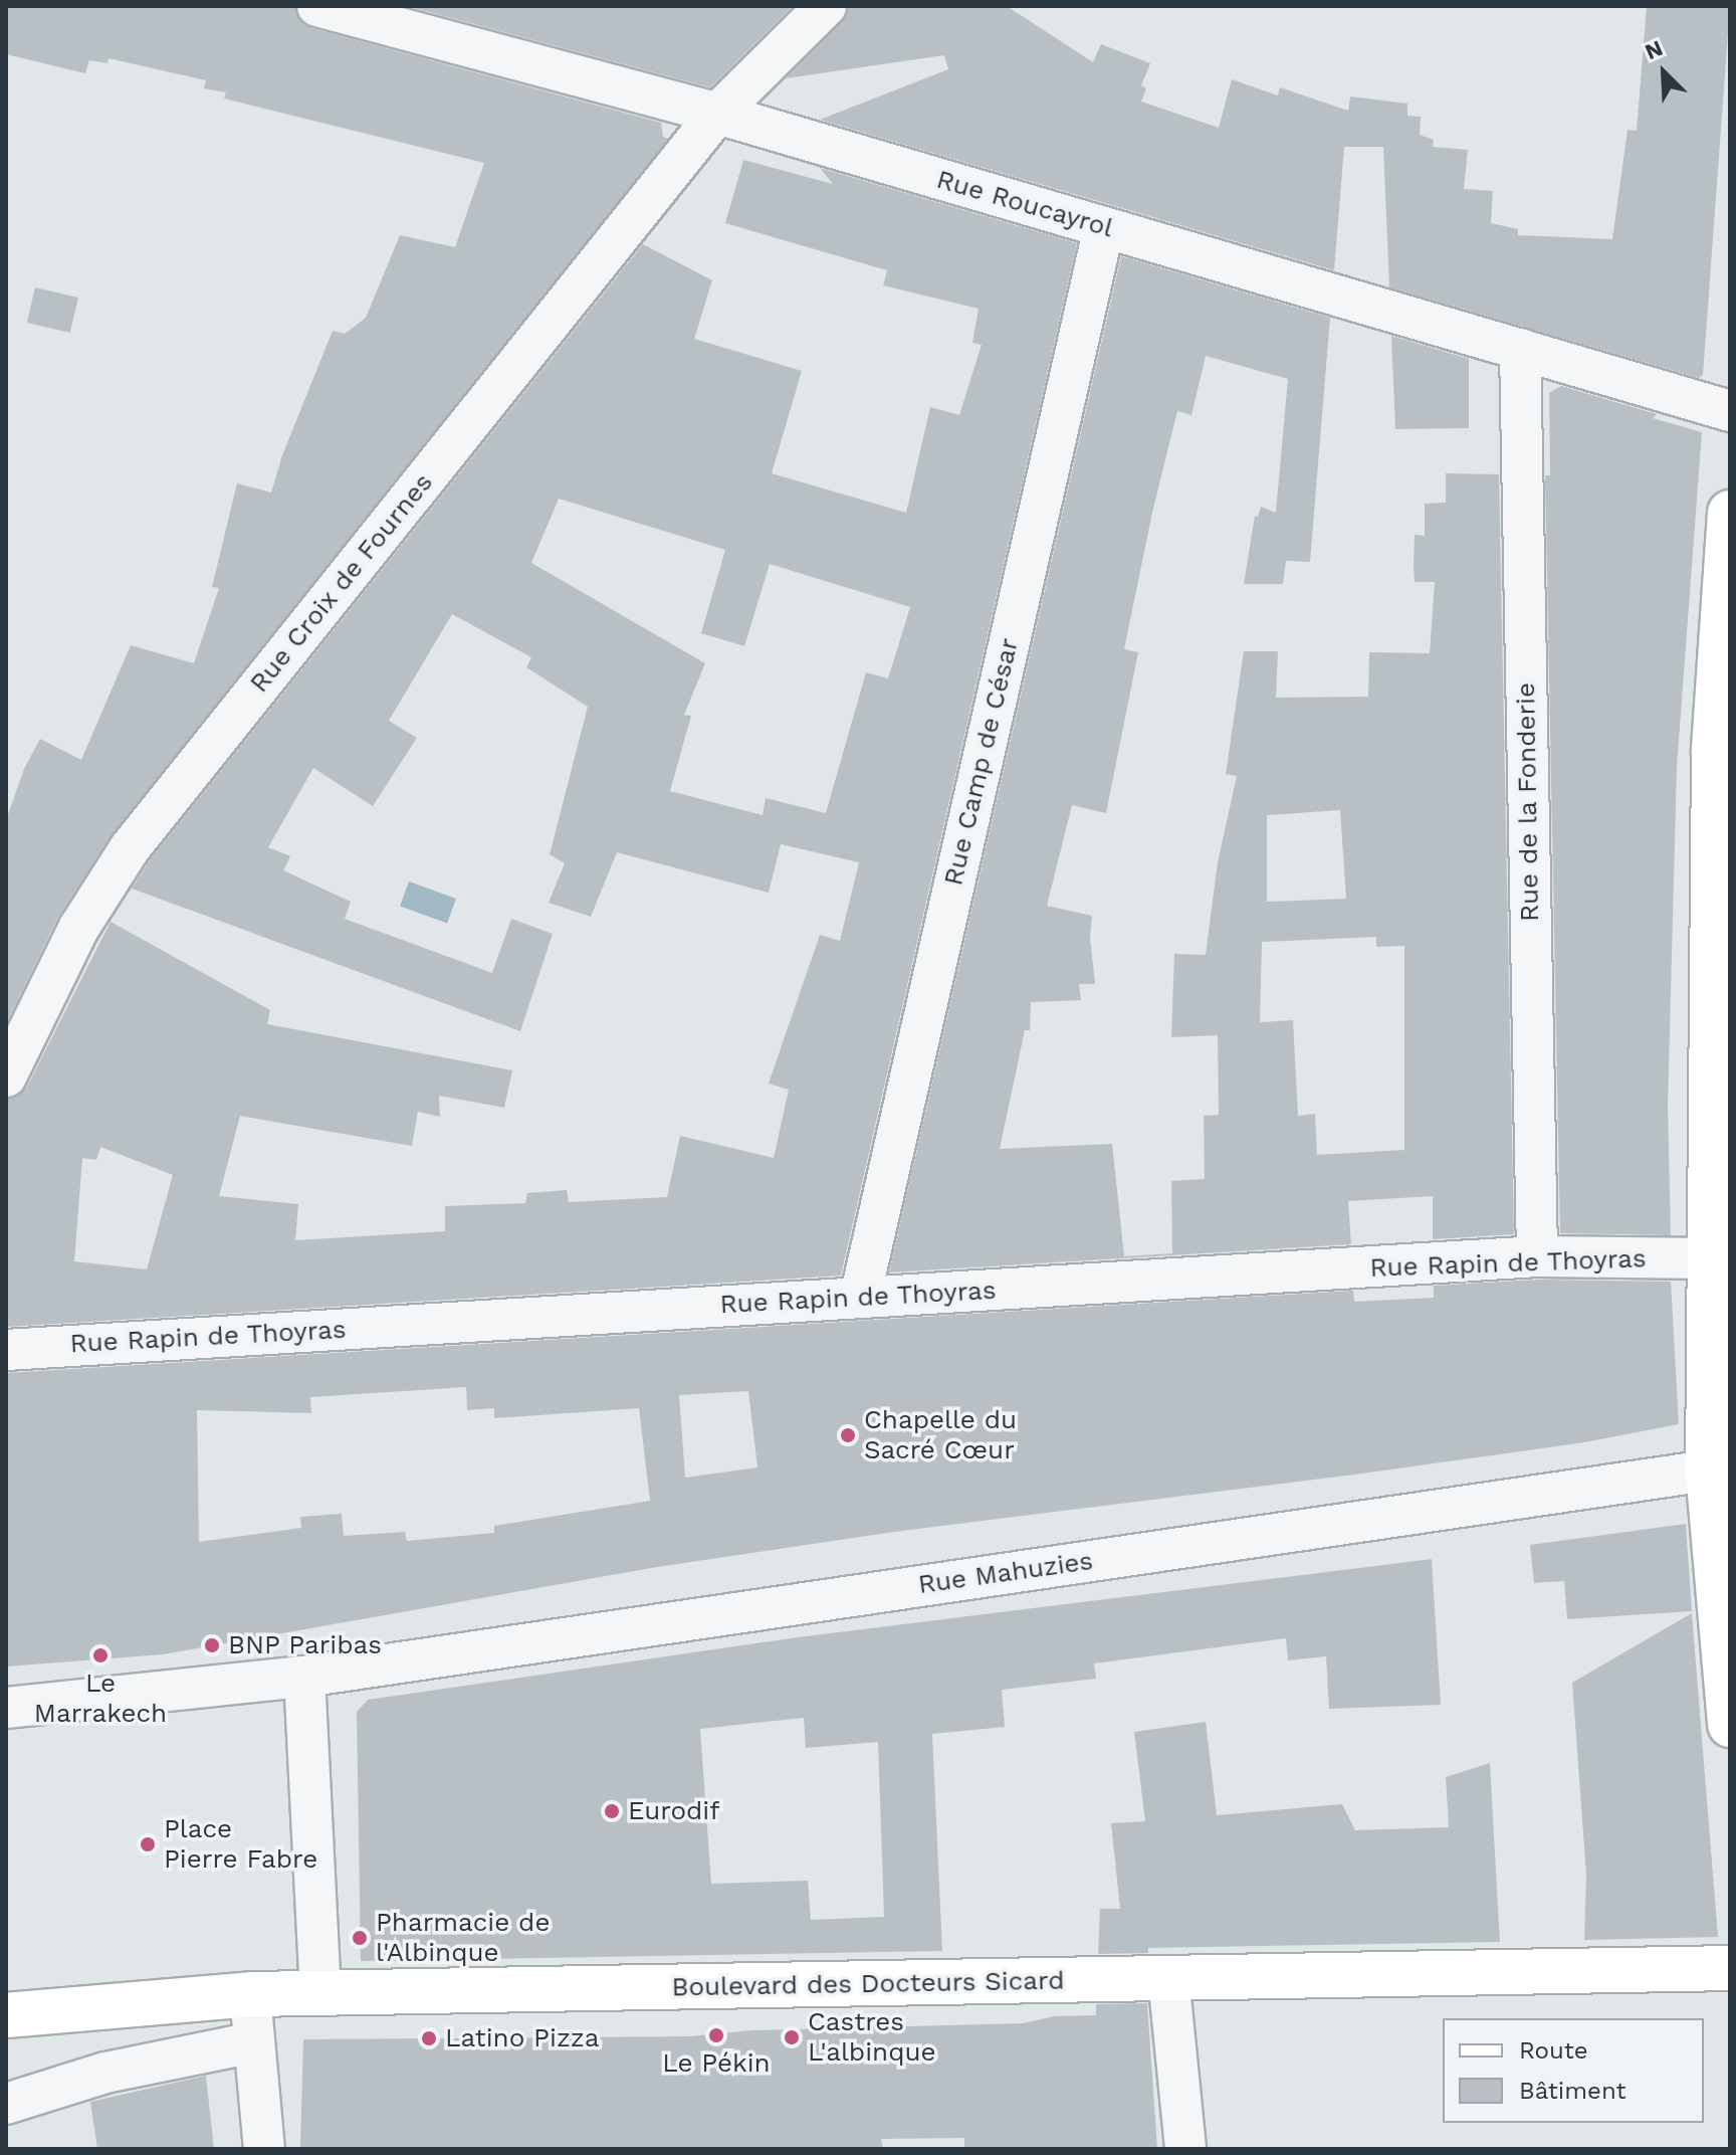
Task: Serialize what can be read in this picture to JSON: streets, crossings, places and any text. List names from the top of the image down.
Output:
{
  "streets": {
    "main road": ["Boulevard des Docteurs Sicard"],
    "street": [
      "Rue Roucayrol",
      "Rue Croix de Fournes",
      "Rue Camp de César",
      "Rue de la Fonderie",
      "Rue Rapin de Thoyras",
      "Rue Mahuzies"
    ]
  },
  "crossings": [
    ["Rue Roucayrol", "Rue Croix de Fournes"],
    ["Rue Roucayrol", "Rue Camp de César"],
    ["Rue Roucayrol", "Rue de la Fonderie"],
    ["Rue Camp de César", "Rue Rapin de Thoyras"],
    ["Rue de la Fonderie", "Rue Rapin de Thoyras"]
  ],
  "places": [
    "Chapelle du Sacré Cœur",
    "BNP Paribas",
    "Le Marrakech",
    "Eurodif",
    "Place Pierre Fabre",
    "Pharmacie de l'Albinque",
    "Le Pékin",
    "Castres L'albinque",
    "Latino Pizza"
  ],
  "legend": ["Route", "Bâtiment"],
  "north": "top left"
}
